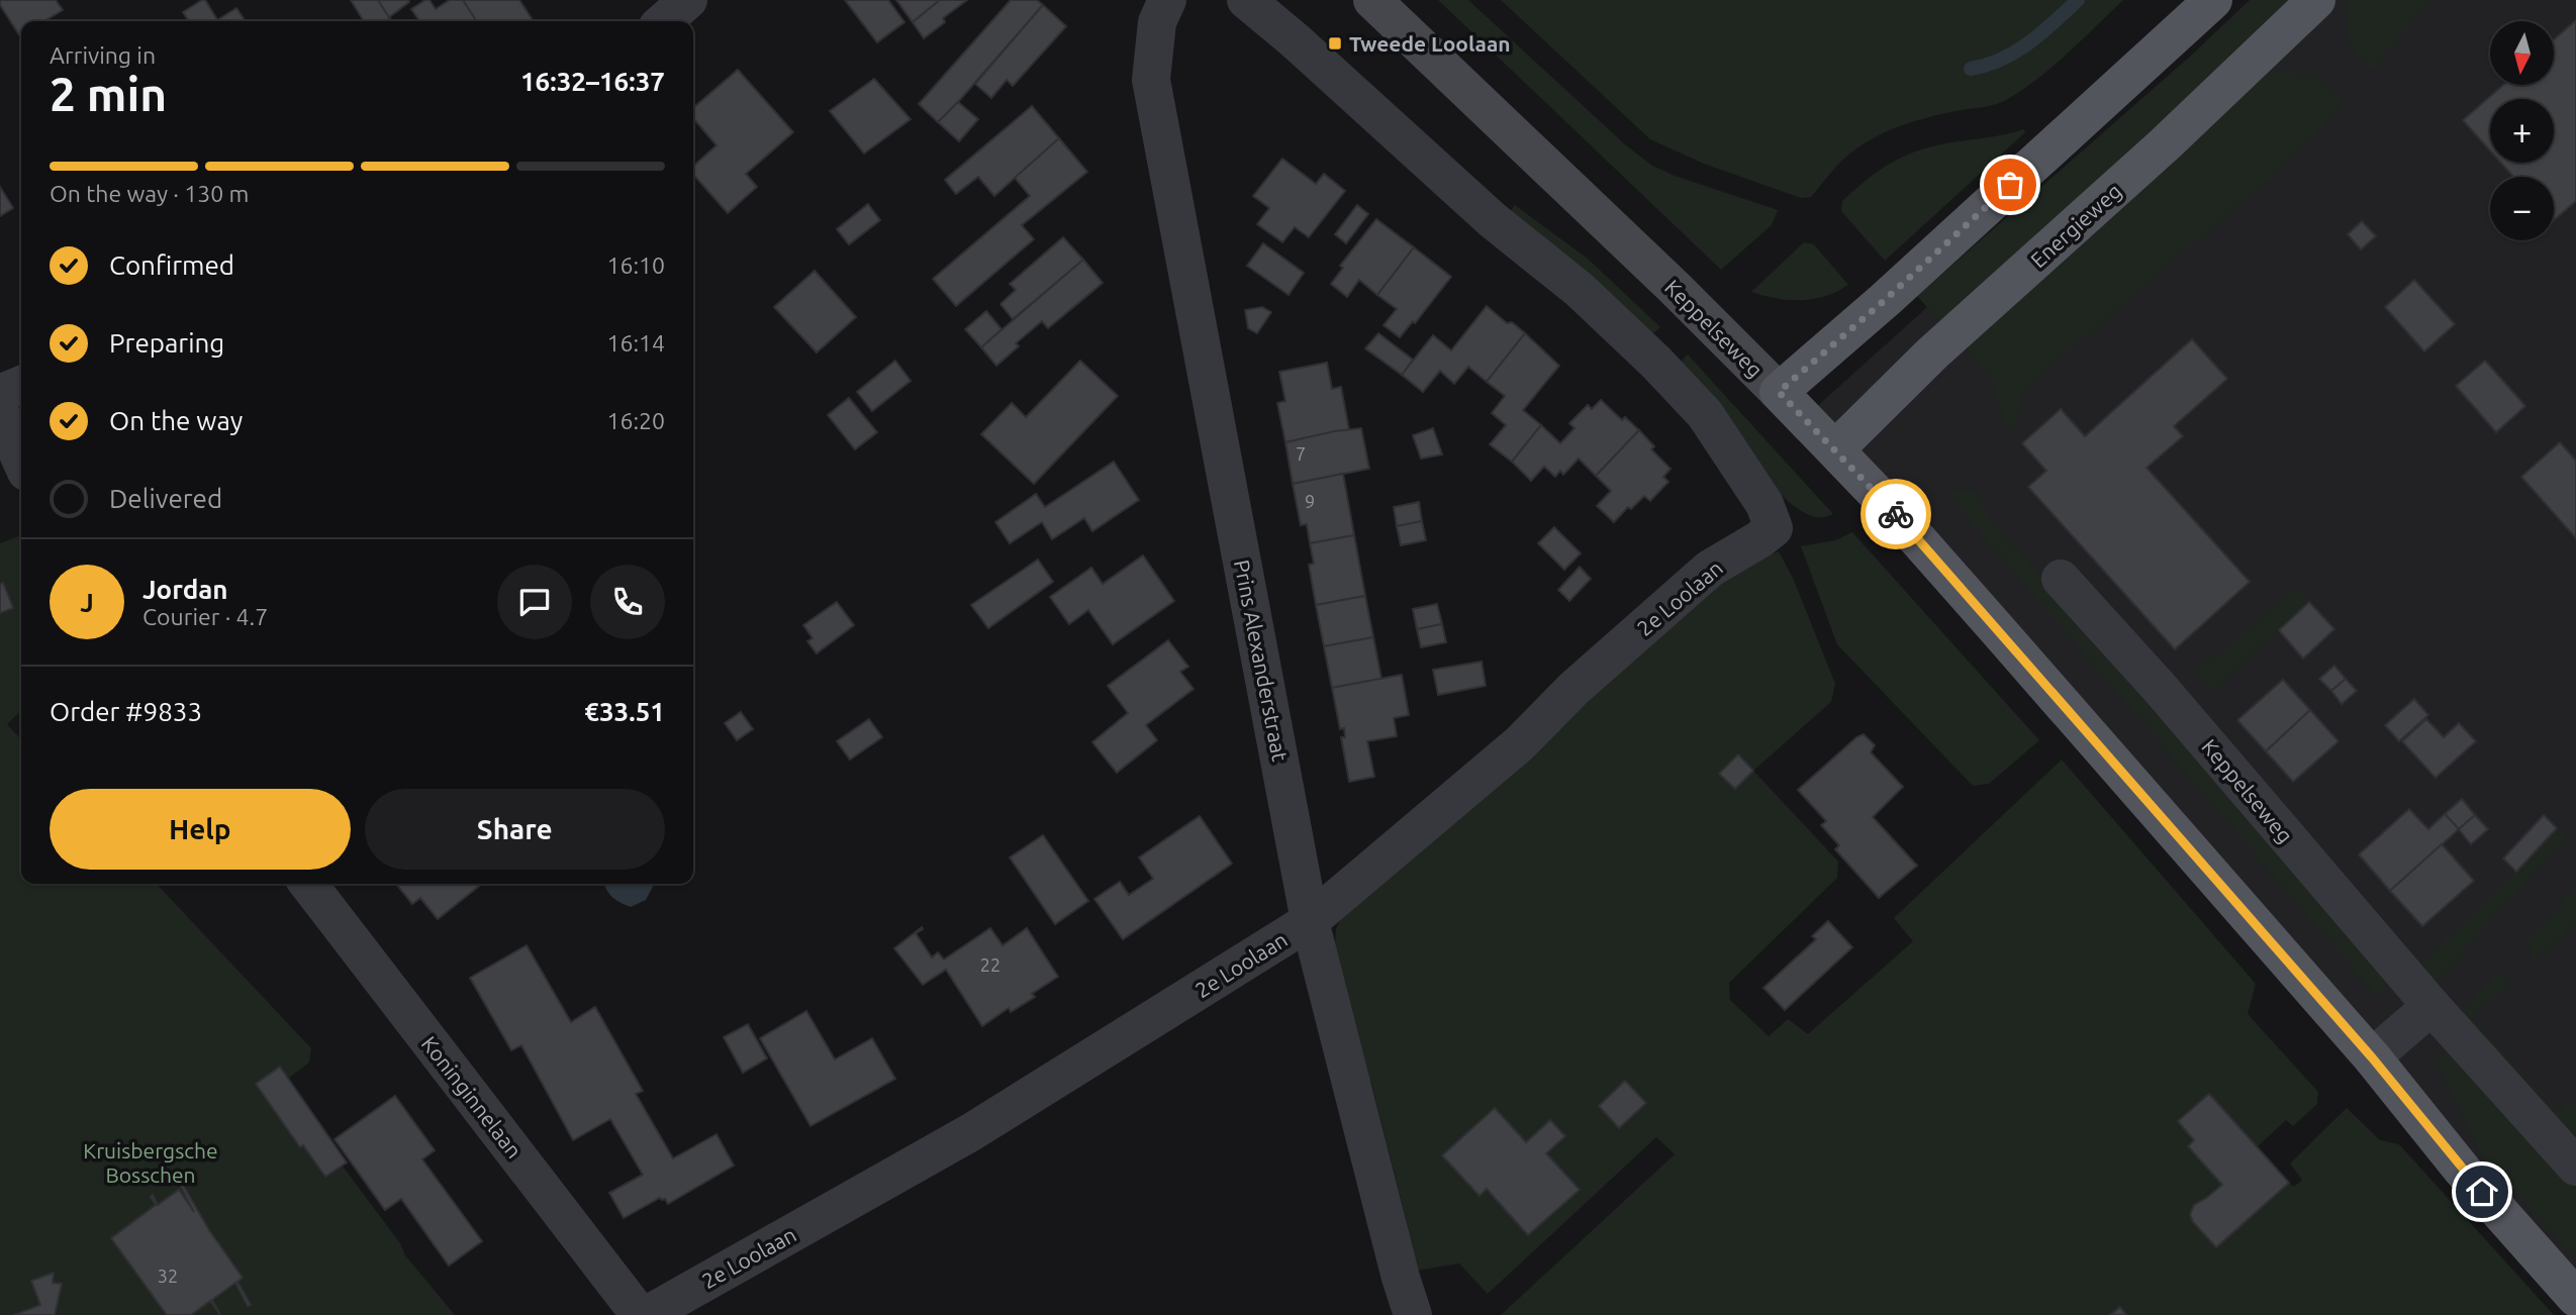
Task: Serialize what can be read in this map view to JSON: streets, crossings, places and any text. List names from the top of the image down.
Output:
{
  "streets": {
    "main road": ["Energieweg", "Keppelseweg"],
    "street": ["2e Loolaan", "Prins Alexanderstraat", "Koninginnelaan"]
  },
  "crossings": [
    ["Energieweg", "Keppelseweg"],
    ["2e Loolaan", "Prins Alexanderstraat"]
  ],
  "parks": ["Kruisbergsche Bosschen"],
  "places": {
    "transit": ["Tweede Loolaan"]
  },
  "house_numbers": [
    "7",
    "9",
    "22",
    "32"
  ],
  "north": "bottom",
  "page": {
    "map_buttons": ["+", "−"],
    "heading": ["2 min", "Arriving in", "16:32–16:37"],
    "panel": [
      "Jordan",
      "Courier · 4.7",
      "Order #9833",
      "€33.51"
    ],
    "bar": "On the way · 130 m",
    "list": [
      ["Confirmed", "16:10"],
      ["Preparing", "16:14"],
      ["On the way", "16:20"],
      "Delivered"
    ],
    "round": "J",
    "buttons": ["Help", "Share"]
  }
}
